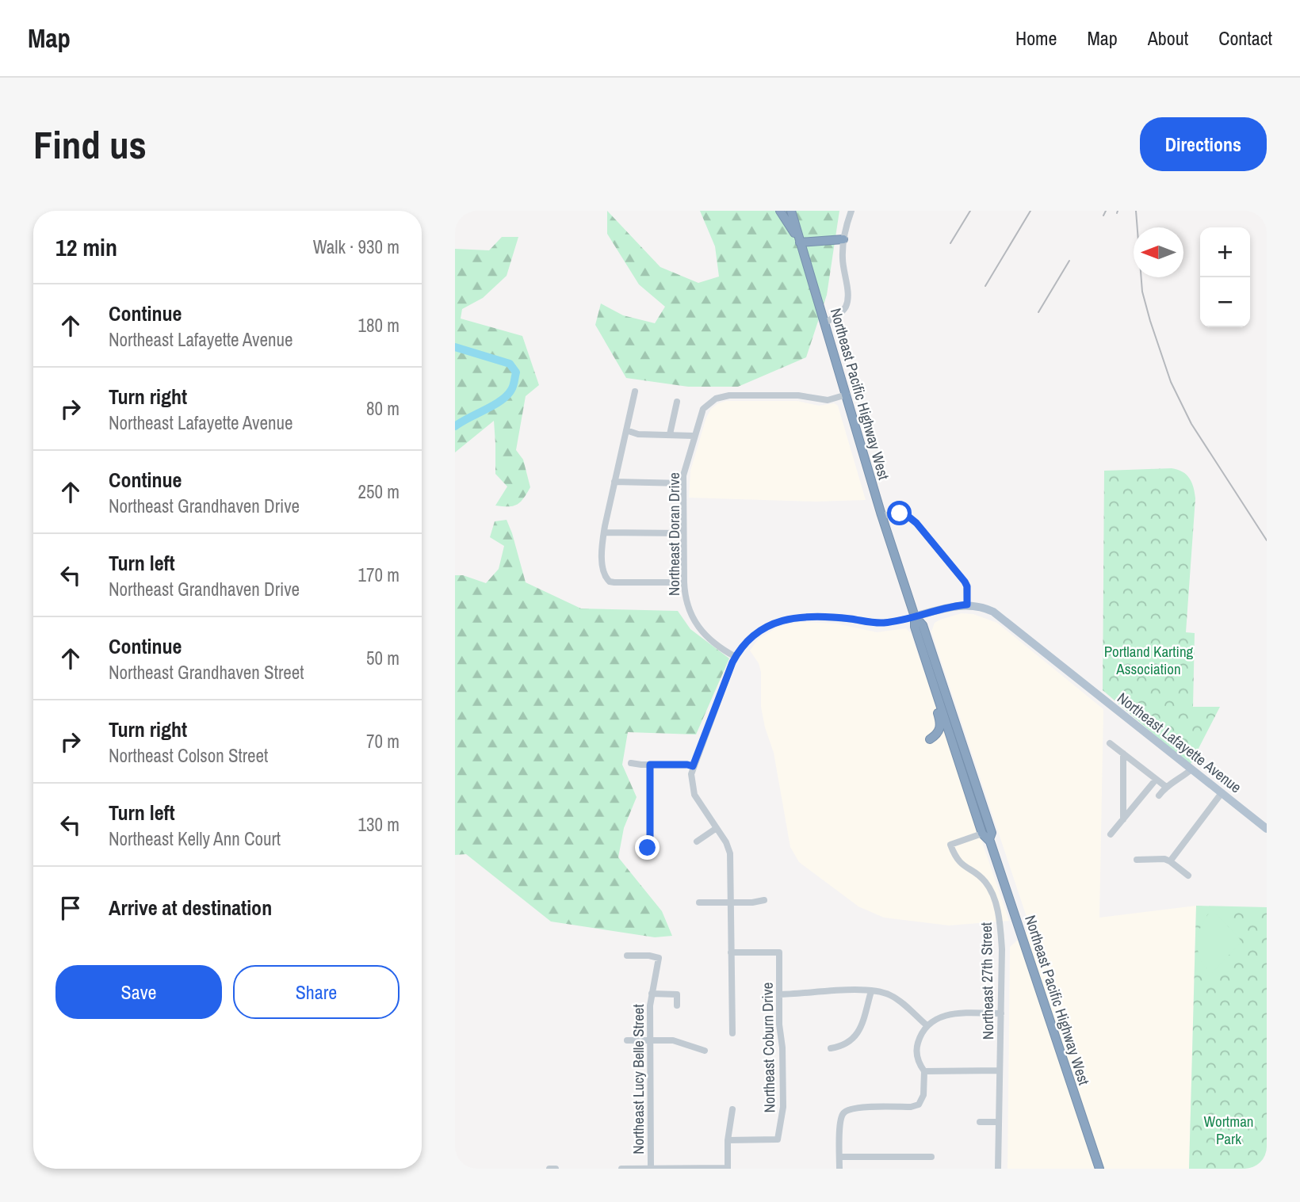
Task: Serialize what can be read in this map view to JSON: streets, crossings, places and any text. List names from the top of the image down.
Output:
{
  "streets": {
    "highway": ["Northeast Pacific Highway West"],
    "main road": ["Northeast Lafayette Avenue"],
    "street": [
      "Northeast Doran Drive",
      "Northeast 27th Street",
      "Northeast Coburn Drive",
      "Northeast Lucy Belle Street"
    ]
  },
  "crossings": [
    ["Northeast Pacific Highway West", "Northeast Doran Drive"],
    ["Northeast Pacific Highway West", "Northeast Lafayette Avenue"],
    ["Northeast Pacific Highway West", "Northeast 27th Street"]
  ],
  "parks": ["Portland Karting Association", "Wortman Park"],
  "north": "left",
  "page": {
    "header": "Map",
    "nav": [
      "Home",
      "Map",
      "About",
      "Contact"
    ],
    "buttons": [
      "Directions",
      ["Save", "Share"]
    ],
    "title": "Find us",
    "heading": ["12 min", "Walk · 930 m"],
    "map_buttons": ["+", "−"],
    "list": [
      ["Continue", "Northeast Lafayette Avenue", "180 m"],
      ["Turn right", "Northeast Lafayette Avenue", "80 m"],
      ["Continue", "Northeast Grandhaven Drive", "250 m"],
      ["Turn left", "Northeast Grandhaven Drive", "170 m"],
      ["Continue", "Northeast Grandhaven Street", "50 m"],
      ["Turn right", "Northeast Colson Street", "70 m"],
      ["Turn left", "Northeast Kelly Ann Court", "130 m"],
      "Arrive at destination"
    ]
  }
}
